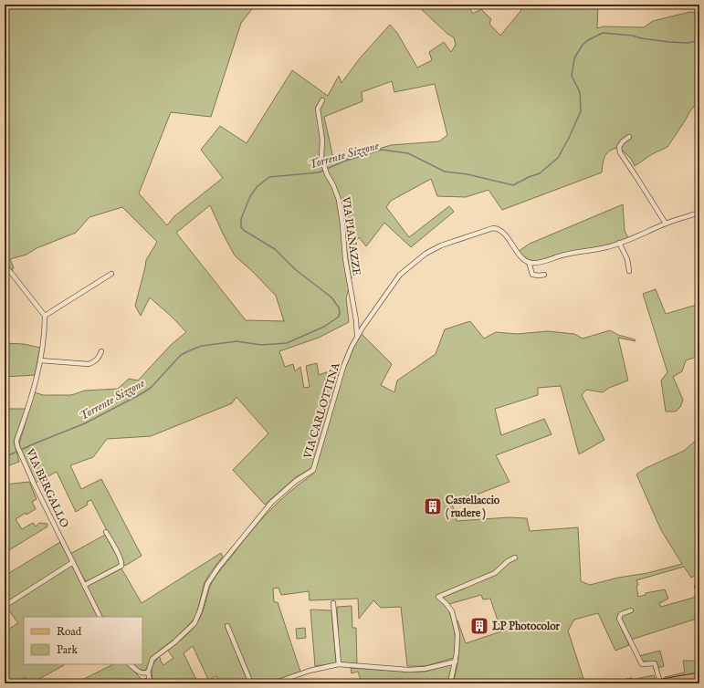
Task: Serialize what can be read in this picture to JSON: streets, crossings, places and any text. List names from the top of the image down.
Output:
{
  "streets": {
    "street": ["VIA PIANAZZE", "VIA CARLOTTINA", "VIA BERGALLO"]
  },
  "crossings": [
    ["VIA PIANAZZE", "VIA CARLOTTINA"]
  ],
  "water": ["Torrente Sizzone"],
  "places": {
    "building": ["Castellaccio ( rudere )", "LP Photocolor"]
  },
  "legend": ["Road", "Park"]
}
